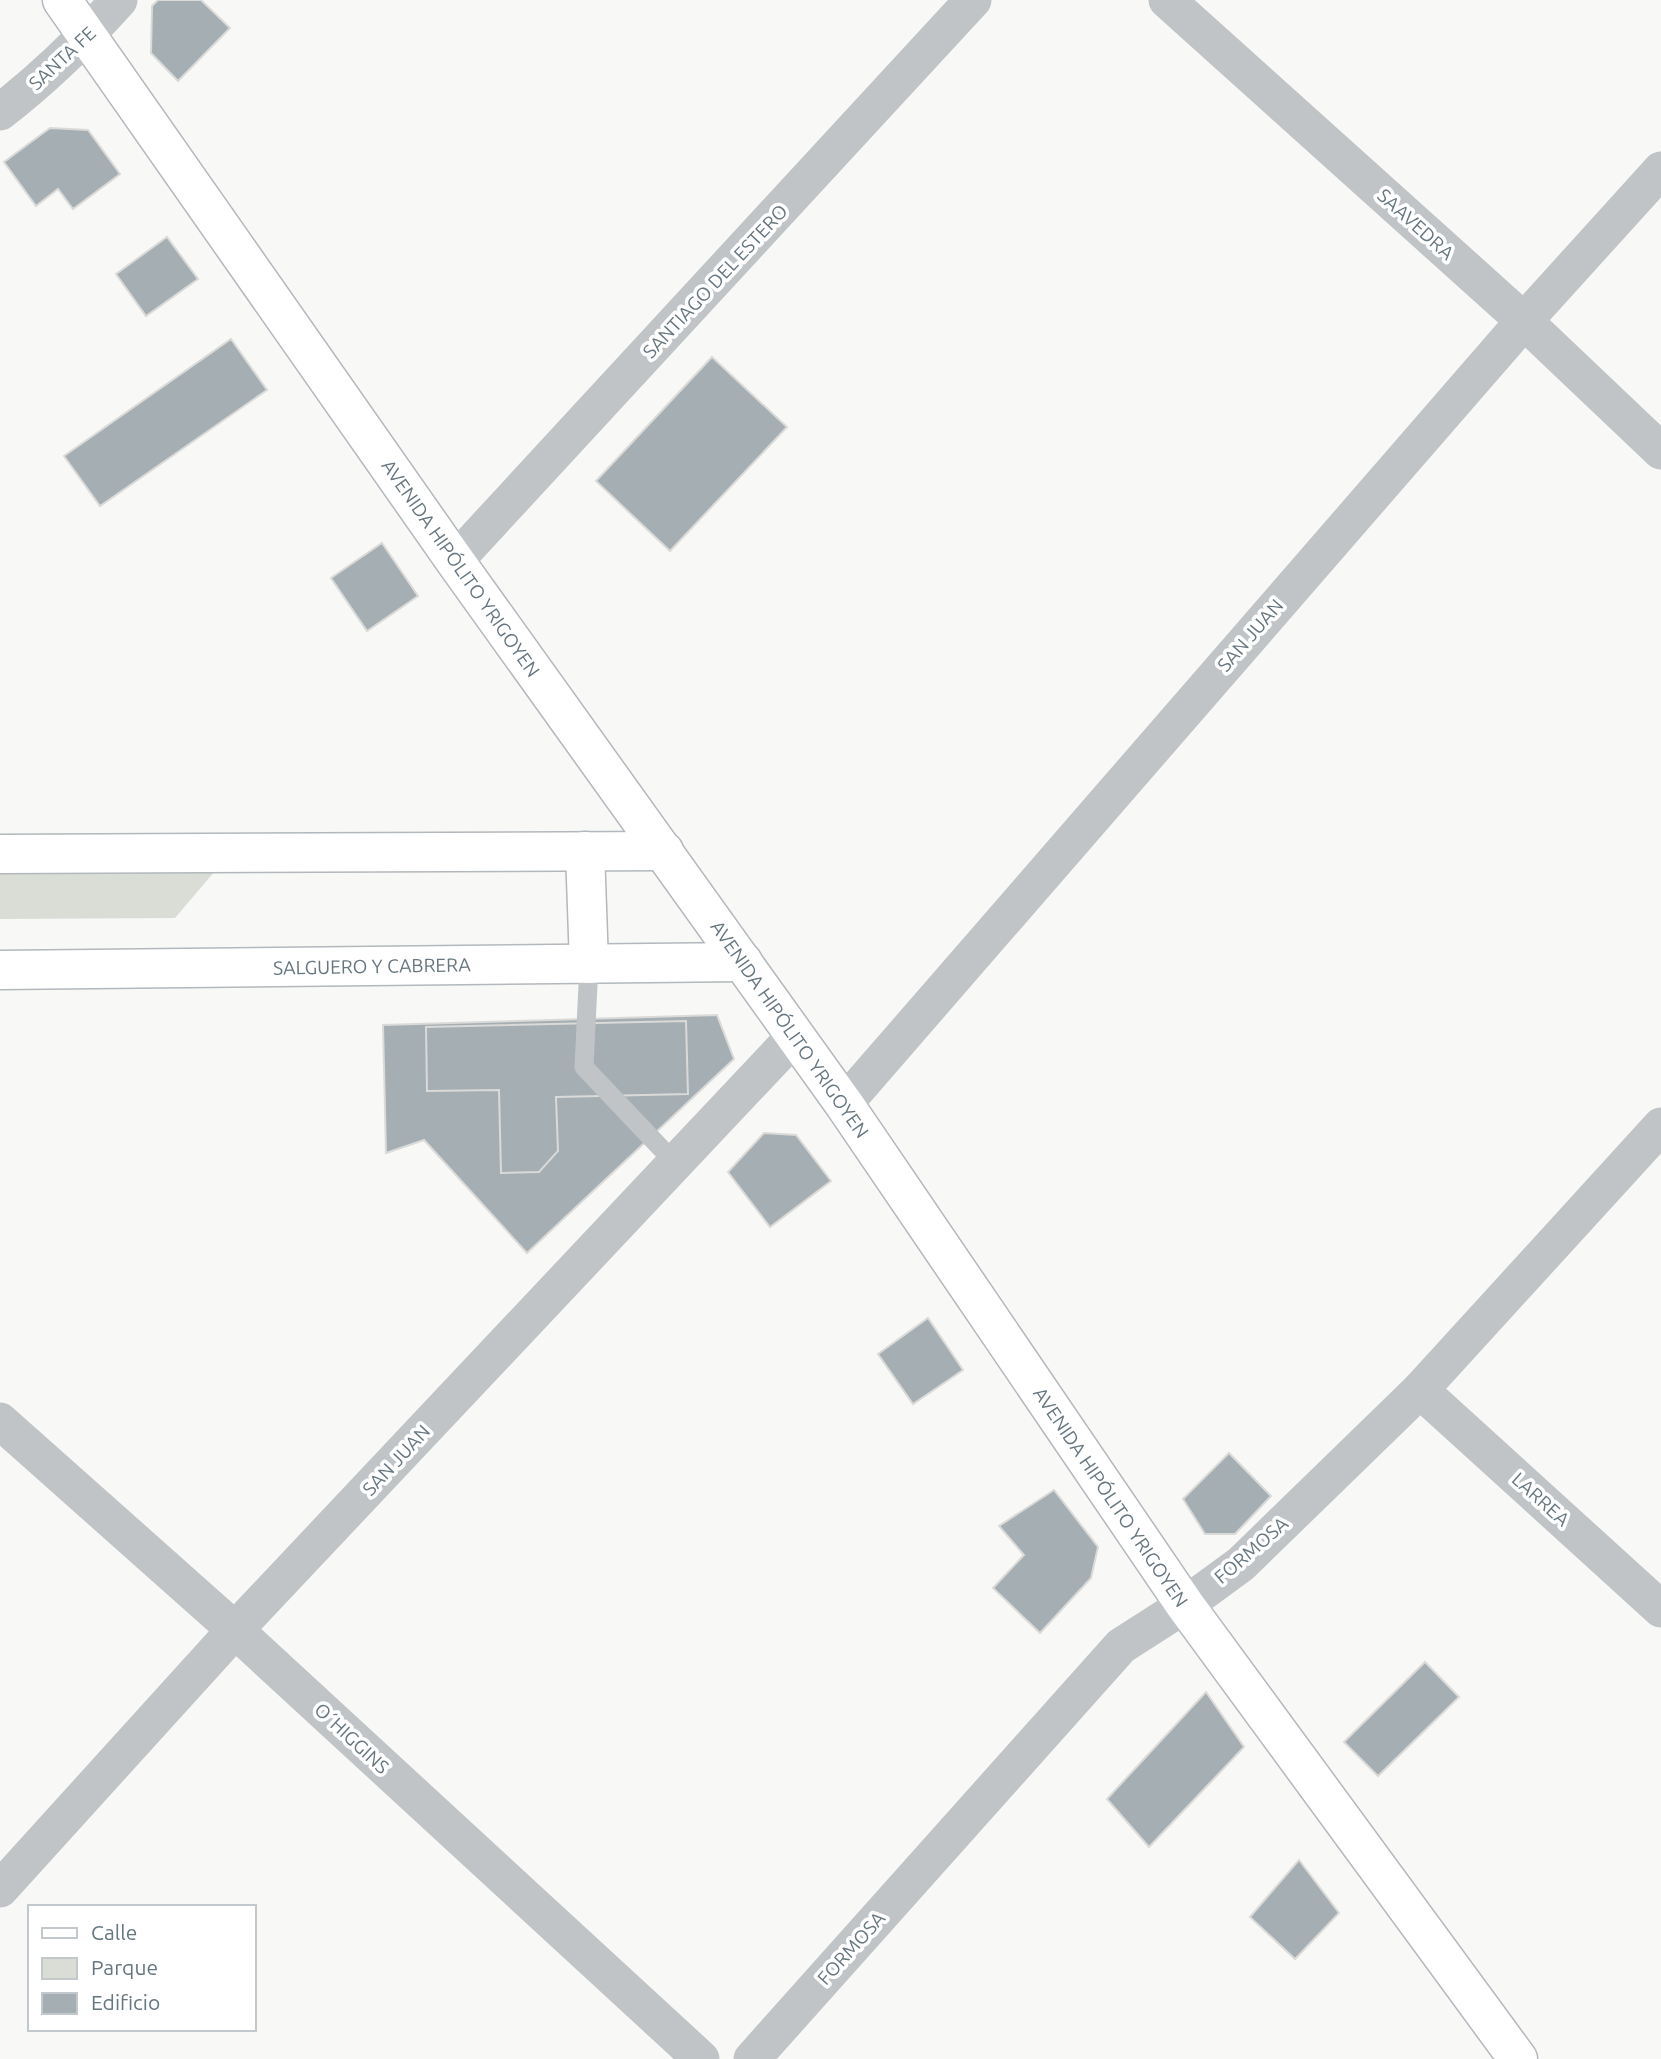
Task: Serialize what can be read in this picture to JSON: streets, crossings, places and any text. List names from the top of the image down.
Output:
{
  "streets": {
    "main road": ["AVENIDA HIPÓLITO YRIGOYEN", "SALGUERO Y CABRERA"],
    "street": [
      "SANTA FE",
      "SAAVEDRA",
      "SANTIAGO DEL ESTERO",
      "SAN JUAN",
      "LARREA",
      "FORMOSA",
      "O´HIGGINS"
    ]
  },
  "crossings": [
    ["SANTA FE", "AVENIDA HIPÓLITO YRIGOYEN"],
    ["SAAVEDRA", "SAN JUAN"],
    ["SANTIAGO DEL ESTERO", "AVENIDA HIPÓLITO YRIGOYEN"],
    ["AVENIDA HIPÓLITO YRIGOYEN", "SAN JUAN"],
    ["AVENIDA HIPÓLITO YRIGOYEN", "SALGUERO Y CABRERA"],
    ["AVENIDA HIPÓLITO YRIGOYEN", "FORMOSA"],
    ["SAN JUAN", "O´HIGGINS"],
    ["LARREA", "FORMOSA"]
  ],
  "legend": ["Calle", "Parque", "Edificio"]
}
